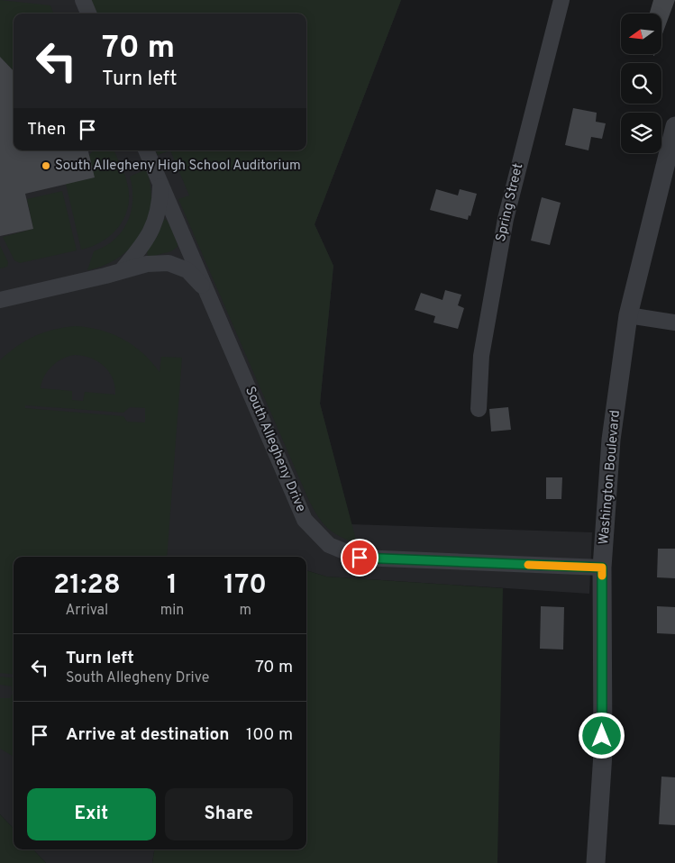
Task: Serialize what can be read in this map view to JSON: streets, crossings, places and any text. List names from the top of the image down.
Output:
{
  "streets": {
    "street": ["Spring Street", "South Allegheny Drive", "Washington Boulevard"]
  },
  "crossings": [
    ["South Allegheny Drive", "Washington Boulevard"]
  ],
  "places": ["South Allegheny High School Auditorium"],
  "north": "left",
  "page": {
    "turn": ["70 m", "Turn left"],
    "then": "Then",
    "eta": [
      "21:28",
      "Arrival",
      "1",
      "min",
      "170",
      "m"
    ],
    "list": [
      {
        "name": "Turn left",
        "note": "South Allegheny Drive",
        "value": "70 m"
      },
      {
        "name": "Arrive at destination",
        "value": "100 m"
      }
    ],
    "buttons": ["Exit", "Share"]
  }
}
